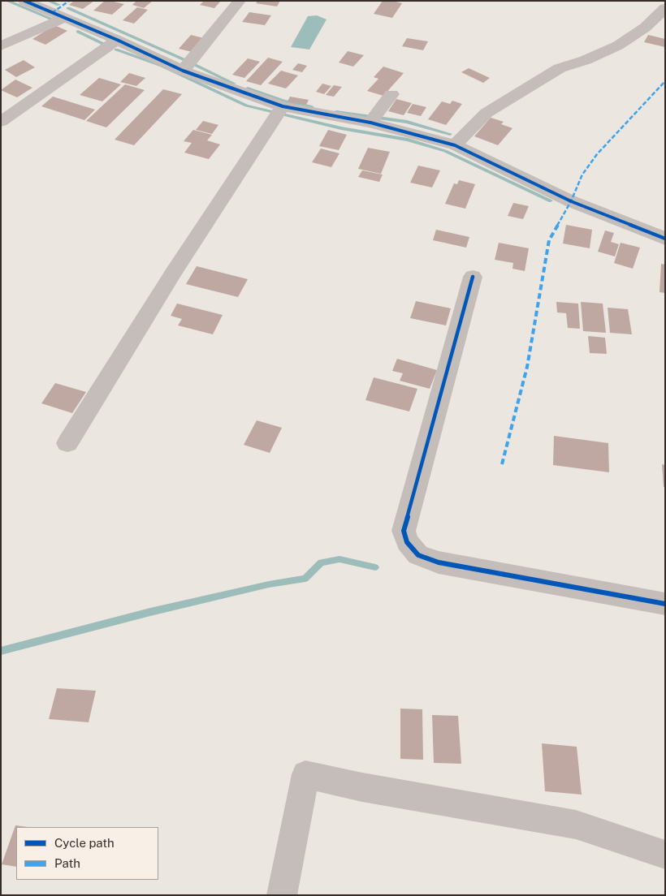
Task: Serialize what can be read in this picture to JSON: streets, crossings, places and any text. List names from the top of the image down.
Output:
{
  "legend": ["Cycle path", "Path"]
}
